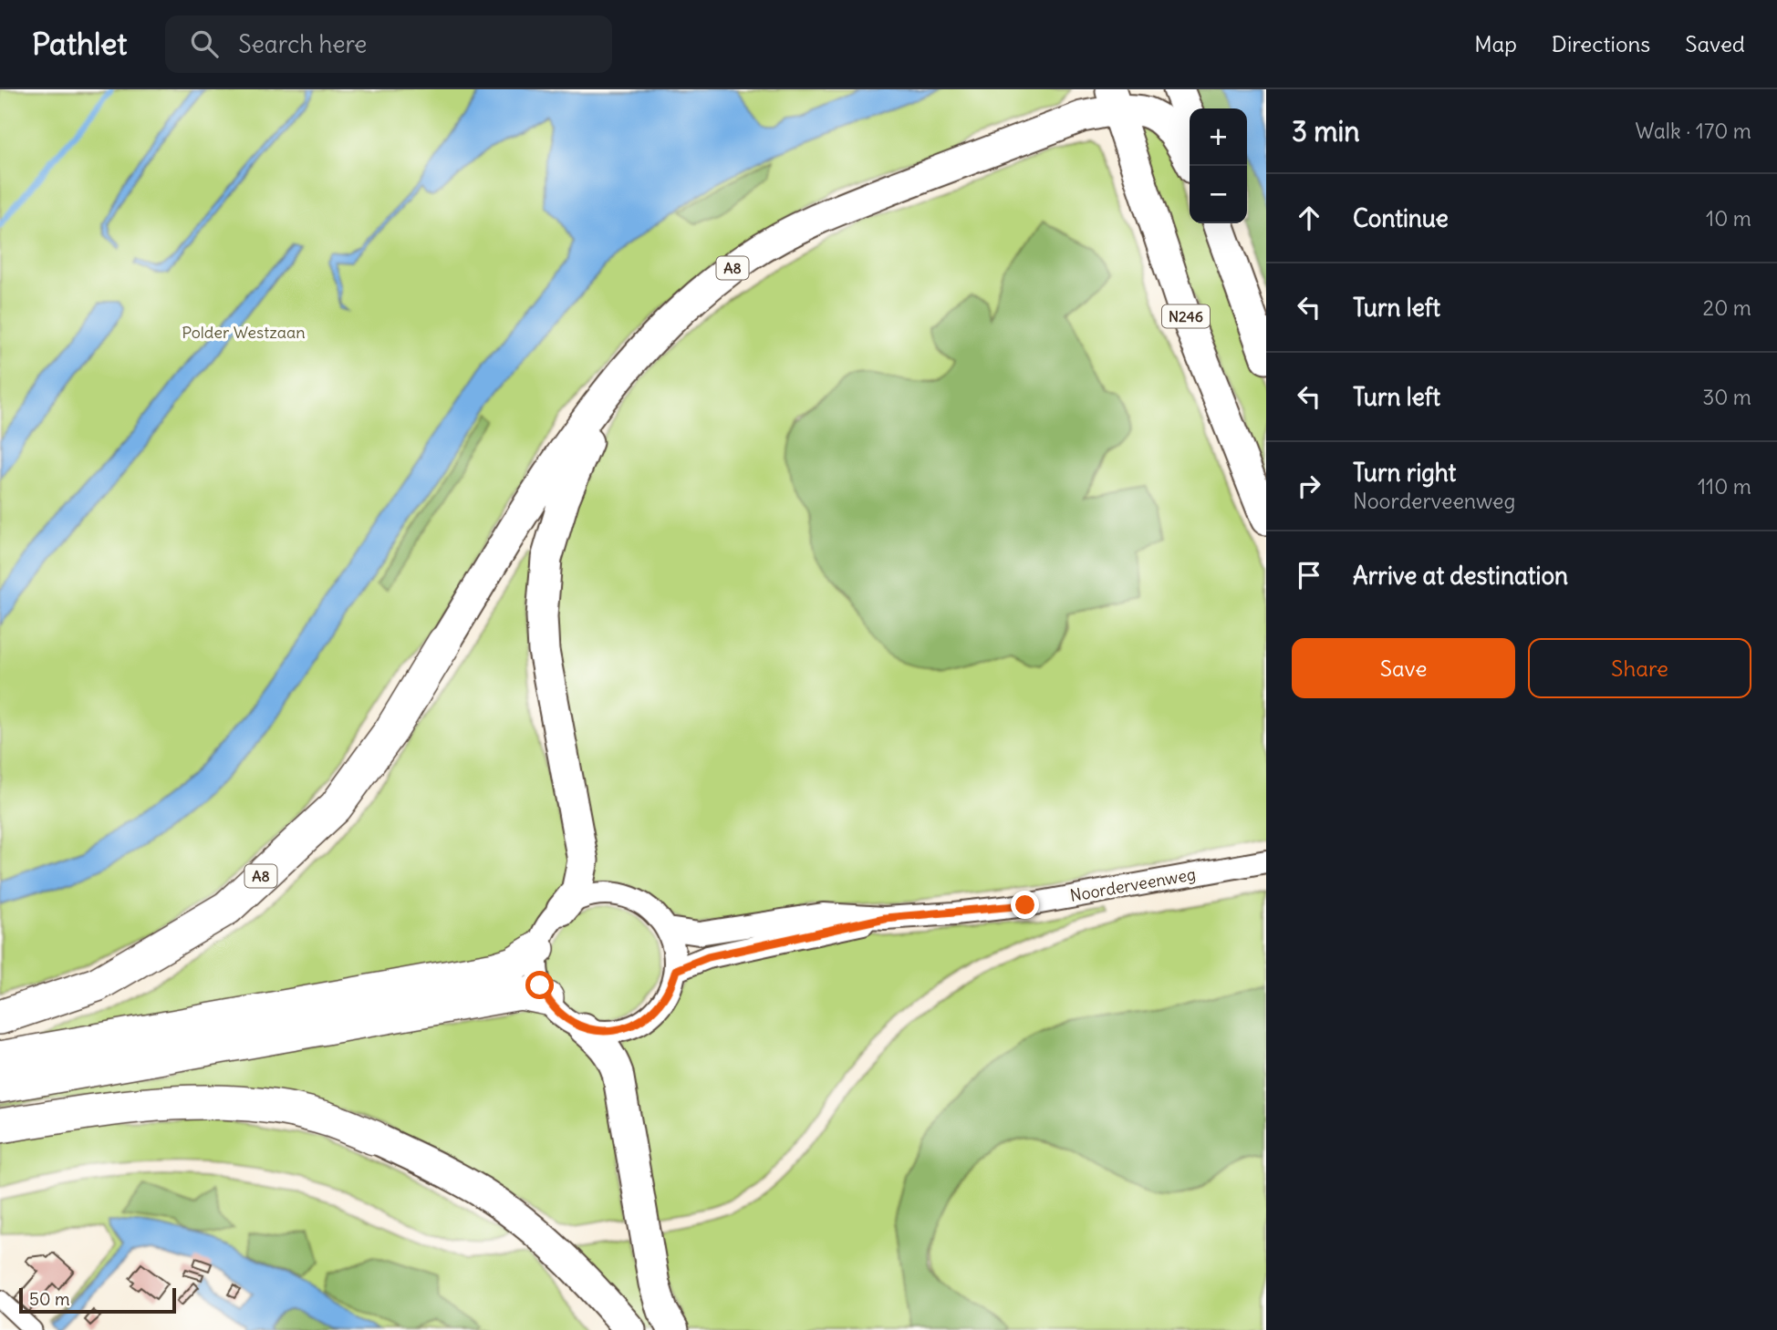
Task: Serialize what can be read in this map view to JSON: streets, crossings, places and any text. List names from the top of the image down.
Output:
{
  "streets": {
    "highway": ["A8", "N246"],
    "street": ["Noorderveenweg"]
  },
  "crossings": [
    ["A8", "N246"],
    ["A8", "Noorderveenweg"]
  ],
  "parks": ["Polder Westzaan"],
  "scale_bar": "50 m",
  "page": {
    "header": "Pathlet",
    "search": "Search here",
    "nav": ["Map", "Directions", "Saved"],
    "heading": ["3 min", "Walk · 170 m"],
    "map_buttons": ["+", "−"],
    "list": [
      ["Continue", "10 m"],
      ["Turn left", "20 m"],
      ["Turn left", "30 m"],
      ["Turn right", "Noorderveenweg", "110 m"],
      "Arrive at destination"
    ],
    "buttons": ["Save", "Share"],
    "scale": "50 m"
  }
}
